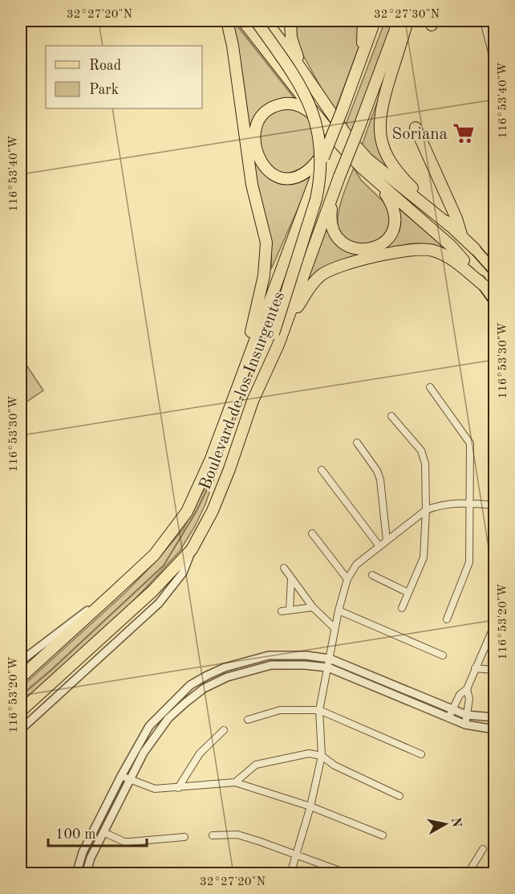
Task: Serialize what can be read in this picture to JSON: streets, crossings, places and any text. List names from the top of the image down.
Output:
{
  "streets": {
    "highway": ["Boulevard de los Insurgentes"]
  },
  "places": {
    "supermarket": ["Soriana"]
  },
  "legend": ["Road", "Park"],
  "scale_bar": "100 m",
  "north": "right",
  "coordinates": [
    "32°27'20\"N",
    "32°27'30\"N",
    "116°53'40\"W",
    "116°53'30\"W",
    "116°53'20\"W"
  ]
}
